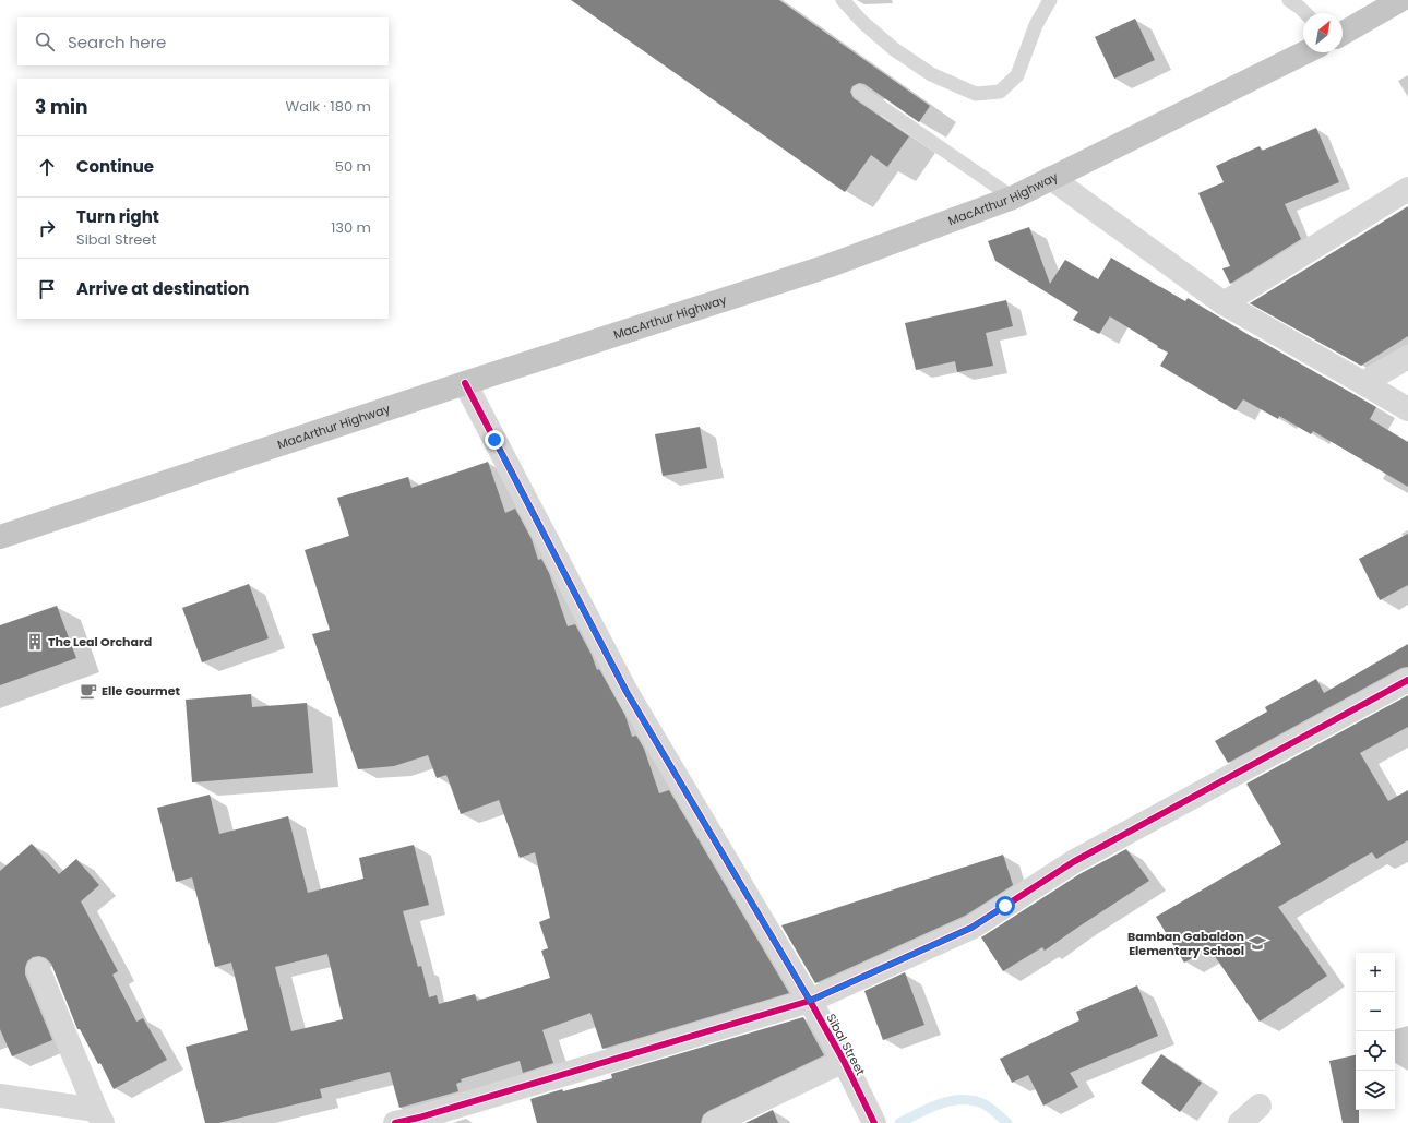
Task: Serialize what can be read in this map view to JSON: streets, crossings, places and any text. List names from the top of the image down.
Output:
{
  "streets": {
    "highway": ["MacArthur Highway"],
    "street": ["Sibal Street"]
  },
  "crossings": [
    ["MacArthur Highway", "Sibal Street"]
  ],
  "places": {
    "building": ["The Leal Orchard"],
    "cafe": ["Elle Gourmet"],
    "school or university": ["Bamban Gabaldon Elementary School"]
  },
  "north": "top right",
  "page": {
    "search": "Search here",
    "heading": ["3 min", "Walk · 180 m"],
    "list": [
      ["Continue", "50 m"],
      ["Turn right", "Sibal Street", "130 m"],
      "Arrive at destination"
    ],
    "map_buttons": ["+", "−"]
  }
}
